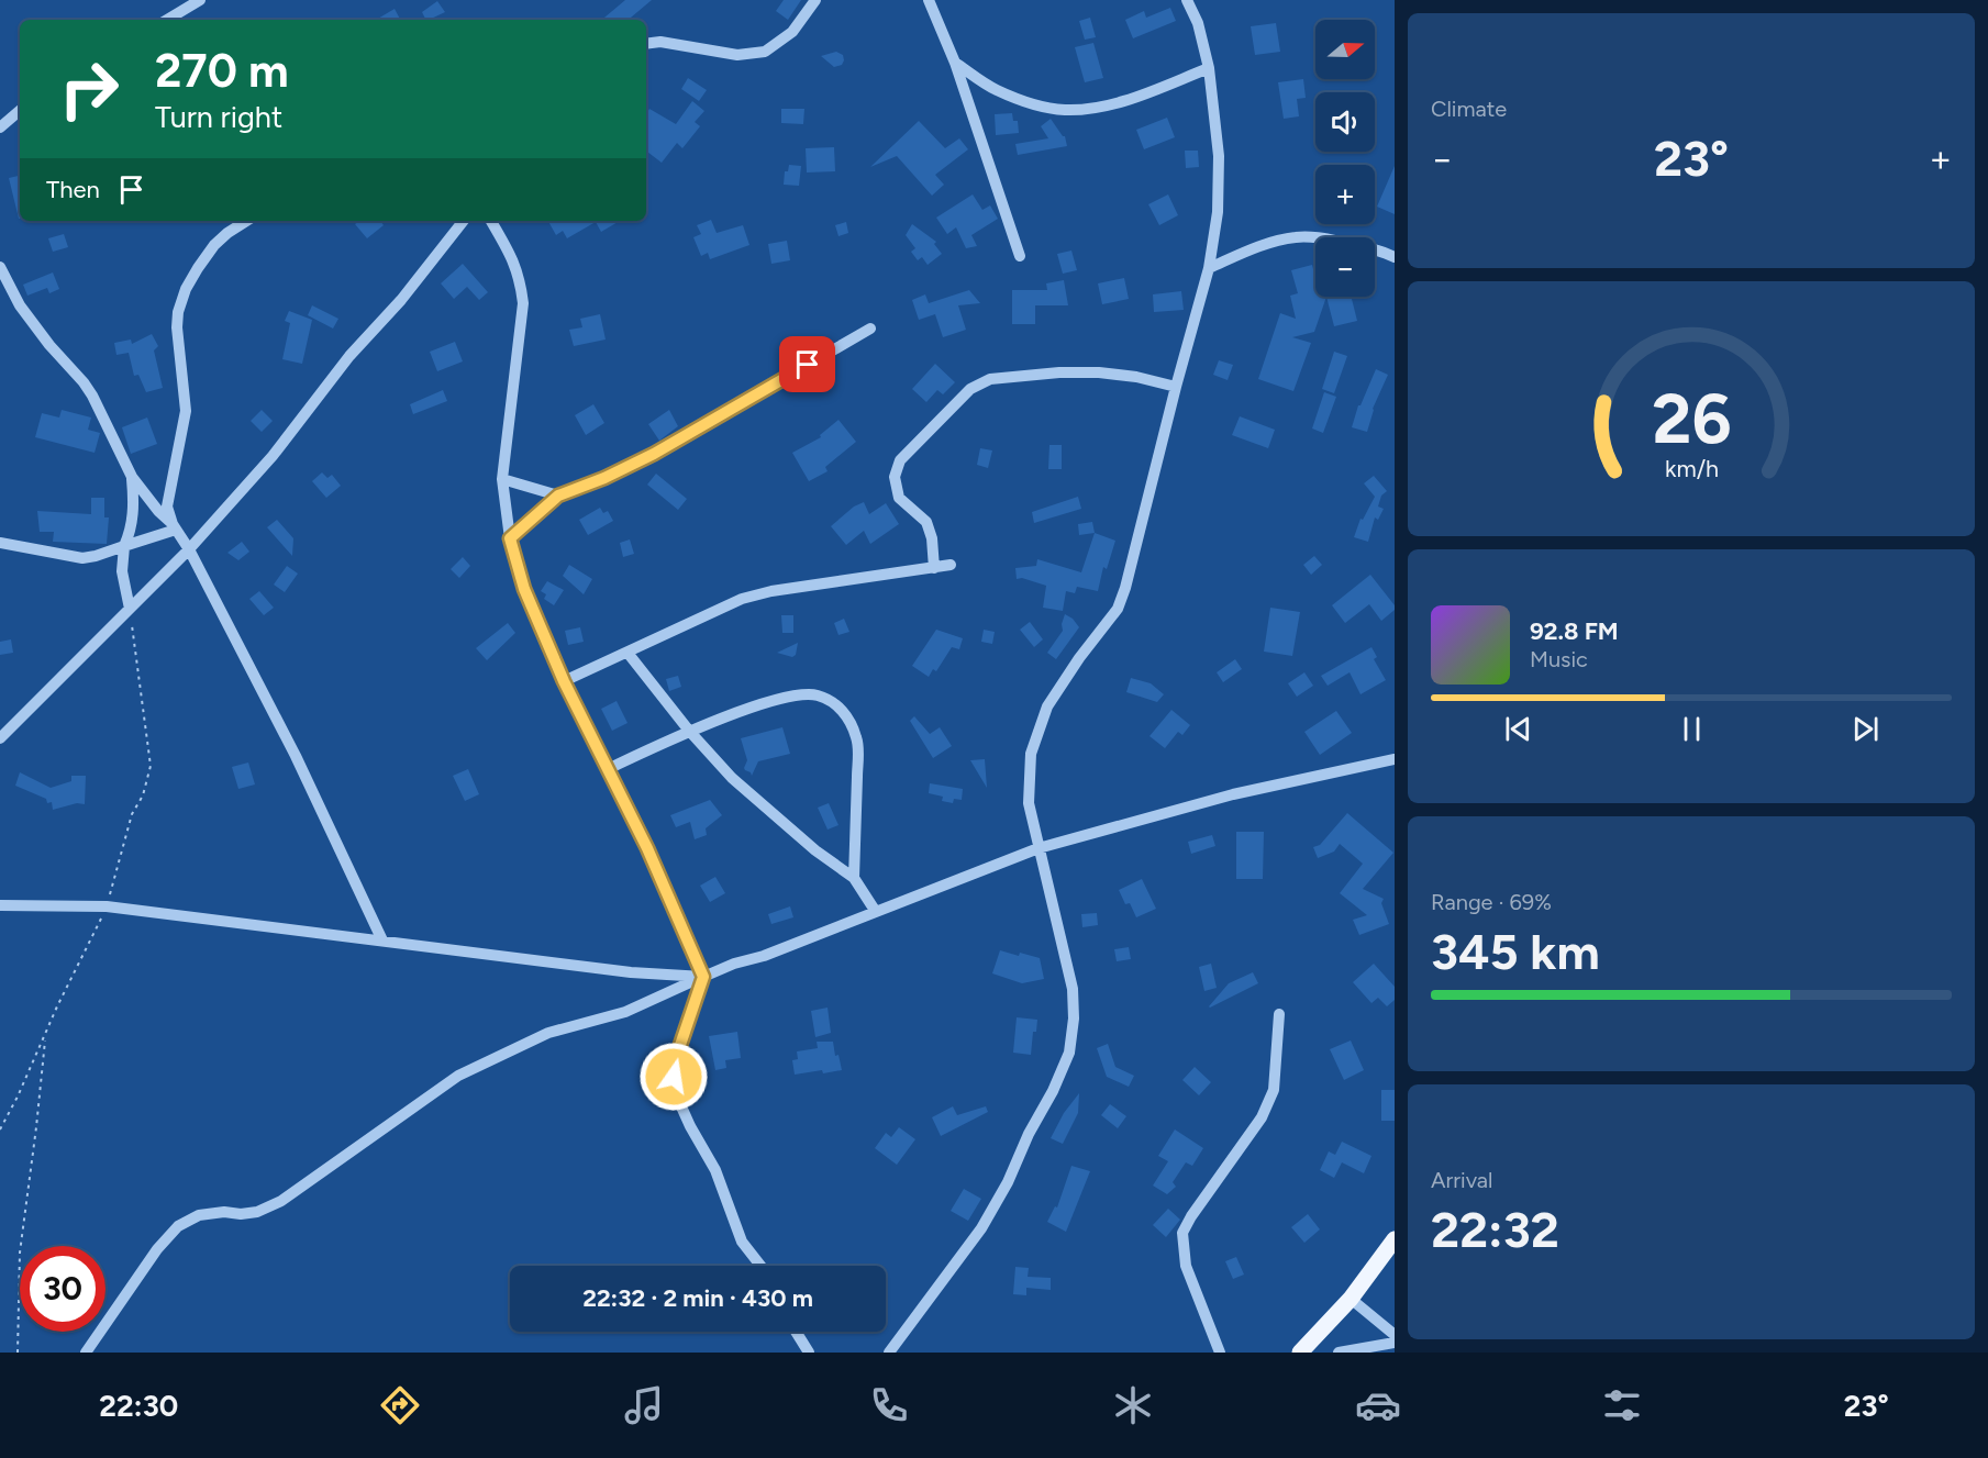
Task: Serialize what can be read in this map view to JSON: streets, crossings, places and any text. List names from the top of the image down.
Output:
{
  "north": "right",
  "page": {
    "tile": [
      "Climate",
      ["Range · 69%", "345 km"],
      ["Arrival", "22:32"]
    ],
    "map_buttons": ["+", "−"],
    "turn": ["270 m", "Turn right"],
    "heat": ["−", "23°", "+"],
    "then": "Then",
    "song": ["92.8 FM", "Music"],
    "limit": "30",
    "trip": "22:32 · 2 min · 430 m",
    "tabs": ["22:30", "23°"],
    "gauge": ["26", "km/h"]
  }
}
